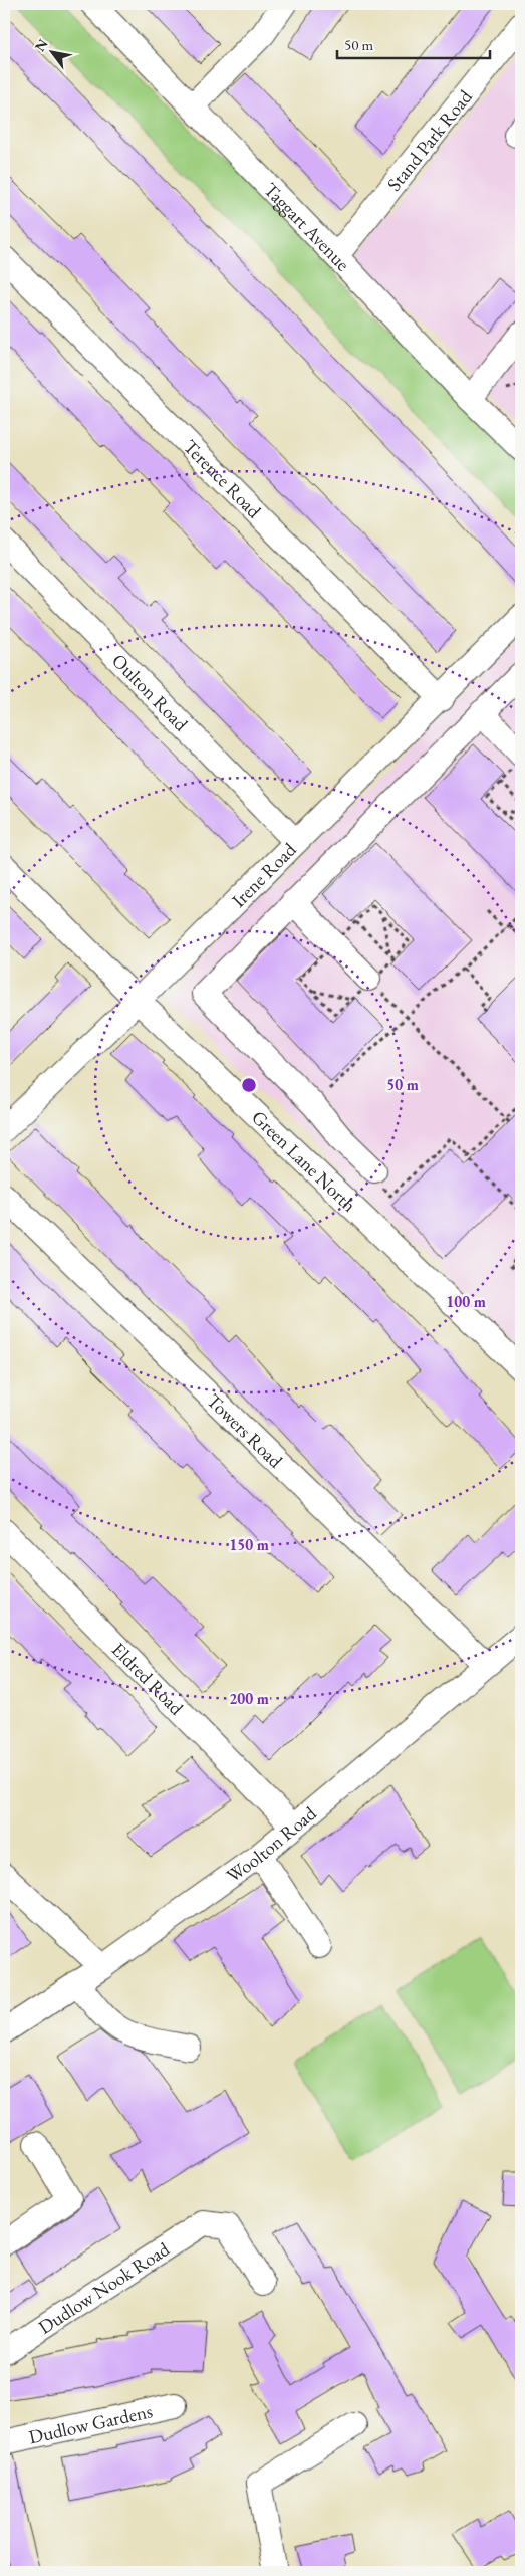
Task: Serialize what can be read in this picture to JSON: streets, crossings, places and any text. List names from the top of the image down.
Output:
{
  "streets": {
    "street": [
      "Stand Park Road",
      "Taggart Avenue",
      "Terence Road",
      "Oulton Road",
      "Irene Road",
      "Green Lane North",
      "Towers Road",
      "Eldred Road",
      "Woolton Road",
      "Dudlow Nook Road",
      "Dudlow Gardens"
    ]
  },
  "crossings": [
    ["Stand Park Road", "Taggart Avenue"],
    ["Terence Road", "Irene Road"],
    ["Oulton Road", "Irene Road"],
    ["Irene Road", "Green Lane North"],
    ["Towers Road", "Woolton Road"],
    ["Eldred Road", "Woolton Road"]
  ],
  "scale_bar": "50 m",
  "north": "top left",
  "rings": [
    "50 m",
    "100 m",
    "150 m",
    "200 m"
  ]
}
